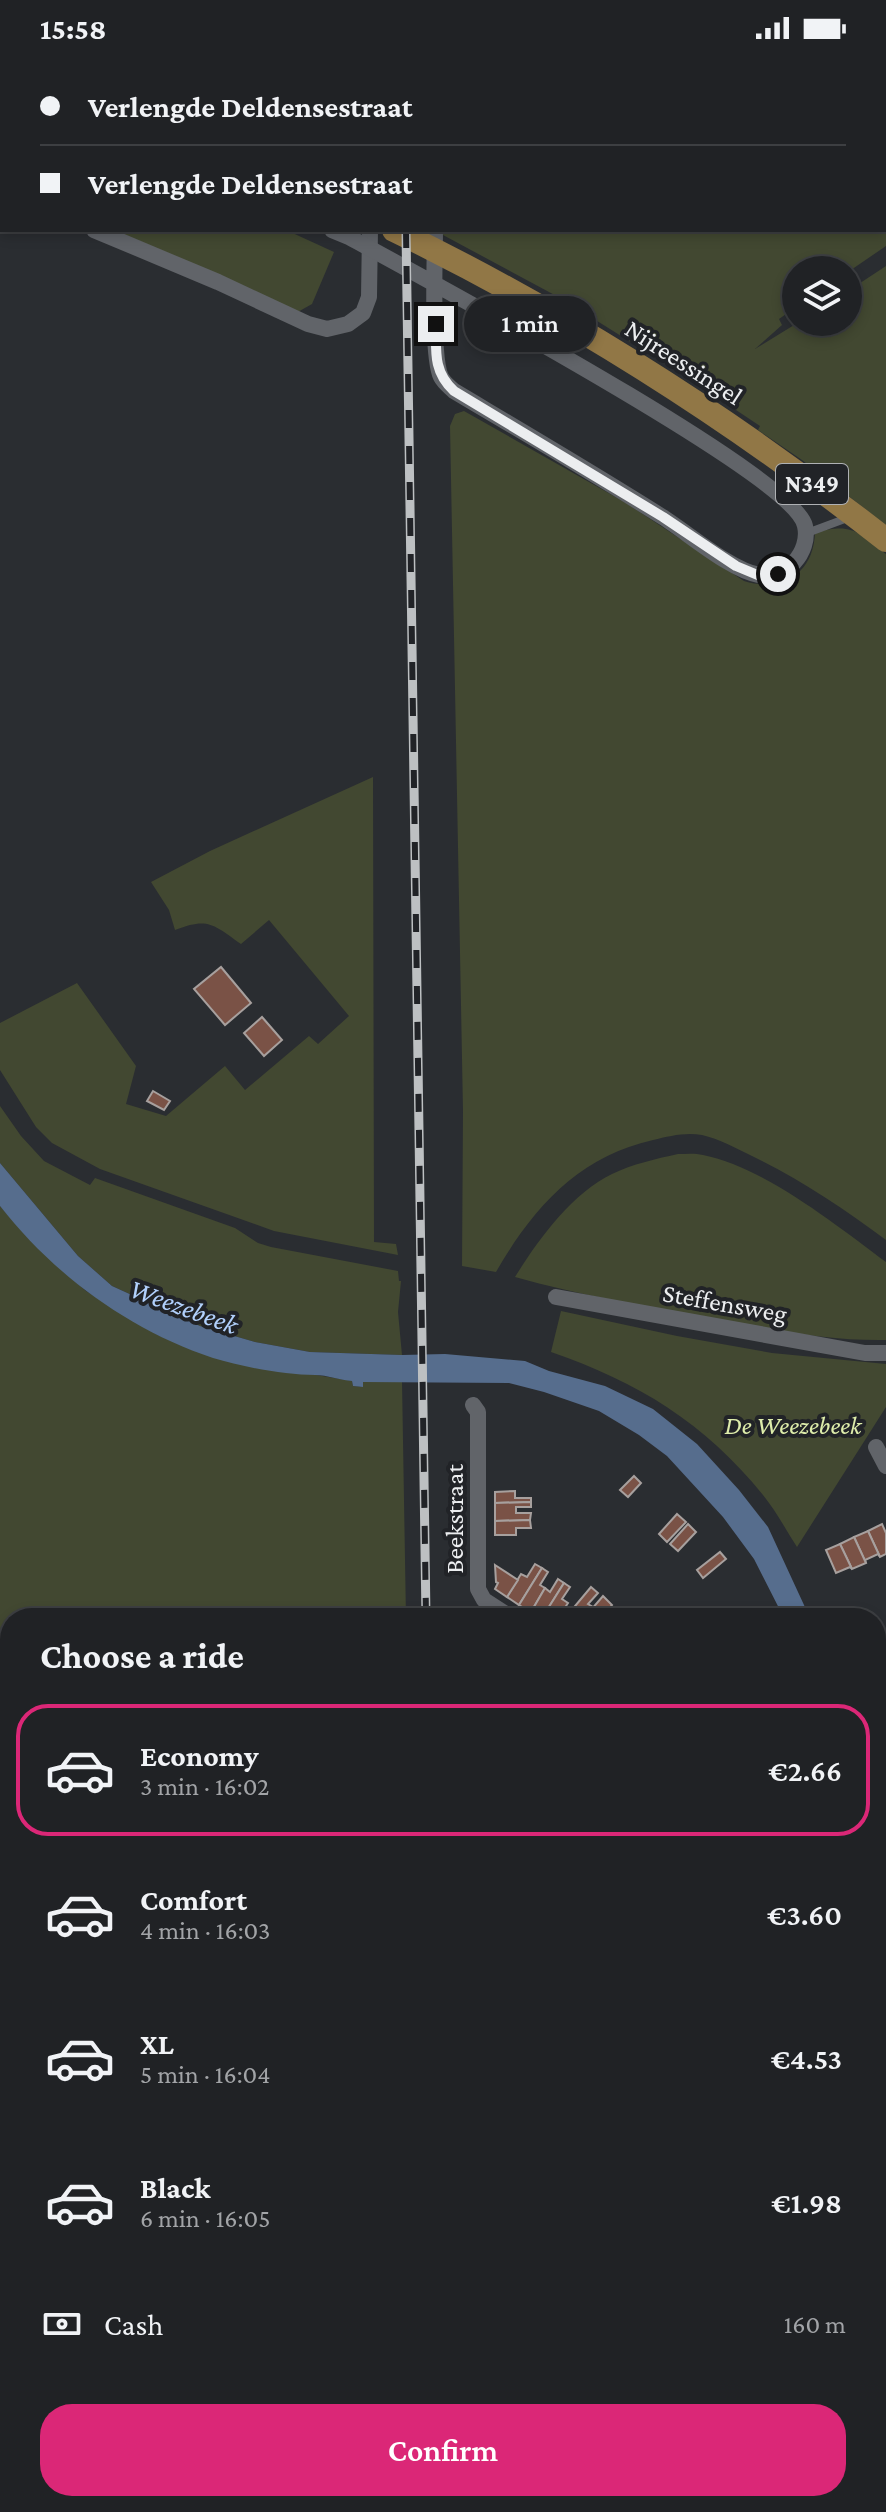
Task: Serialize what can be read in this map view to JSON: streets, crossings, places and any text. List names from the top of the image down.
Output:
{
  "streets": {
    "main road": ["Nijreessingel", "N349"],
    "street": ["Steffensweg", "Beekstraat"]
  },
  "water": ["Weezebeek"],
  "parks": ["De Weezebeek"],
  "page": {
    "status": "15:58",
    "banner": ["Verlengde Deldensestraat", "Verlengde Deldensestraat"],
    "bubble": "1 min",
    "heading": "Choose a ride",
    "list": [
      {
        "name": "Economy",
        "note": "3 min · 16:02",
        "value": "€2.66"
      },
      {
        "name": "Comfort",
        "note": "4 min · 16:03",
        "value": "€3.60"
      },
      {
        "name": "XL",
        "note": "5 min · 16:04",
        "value": "€4.53"
      },
      {
        "name": "Black",
        "note": "6 min · 16:05",
        "value": "€1.98"
      }
    ],
    "pay": ["Cash", "160 m"],
    "buttons": "Confirm"
  }
}
